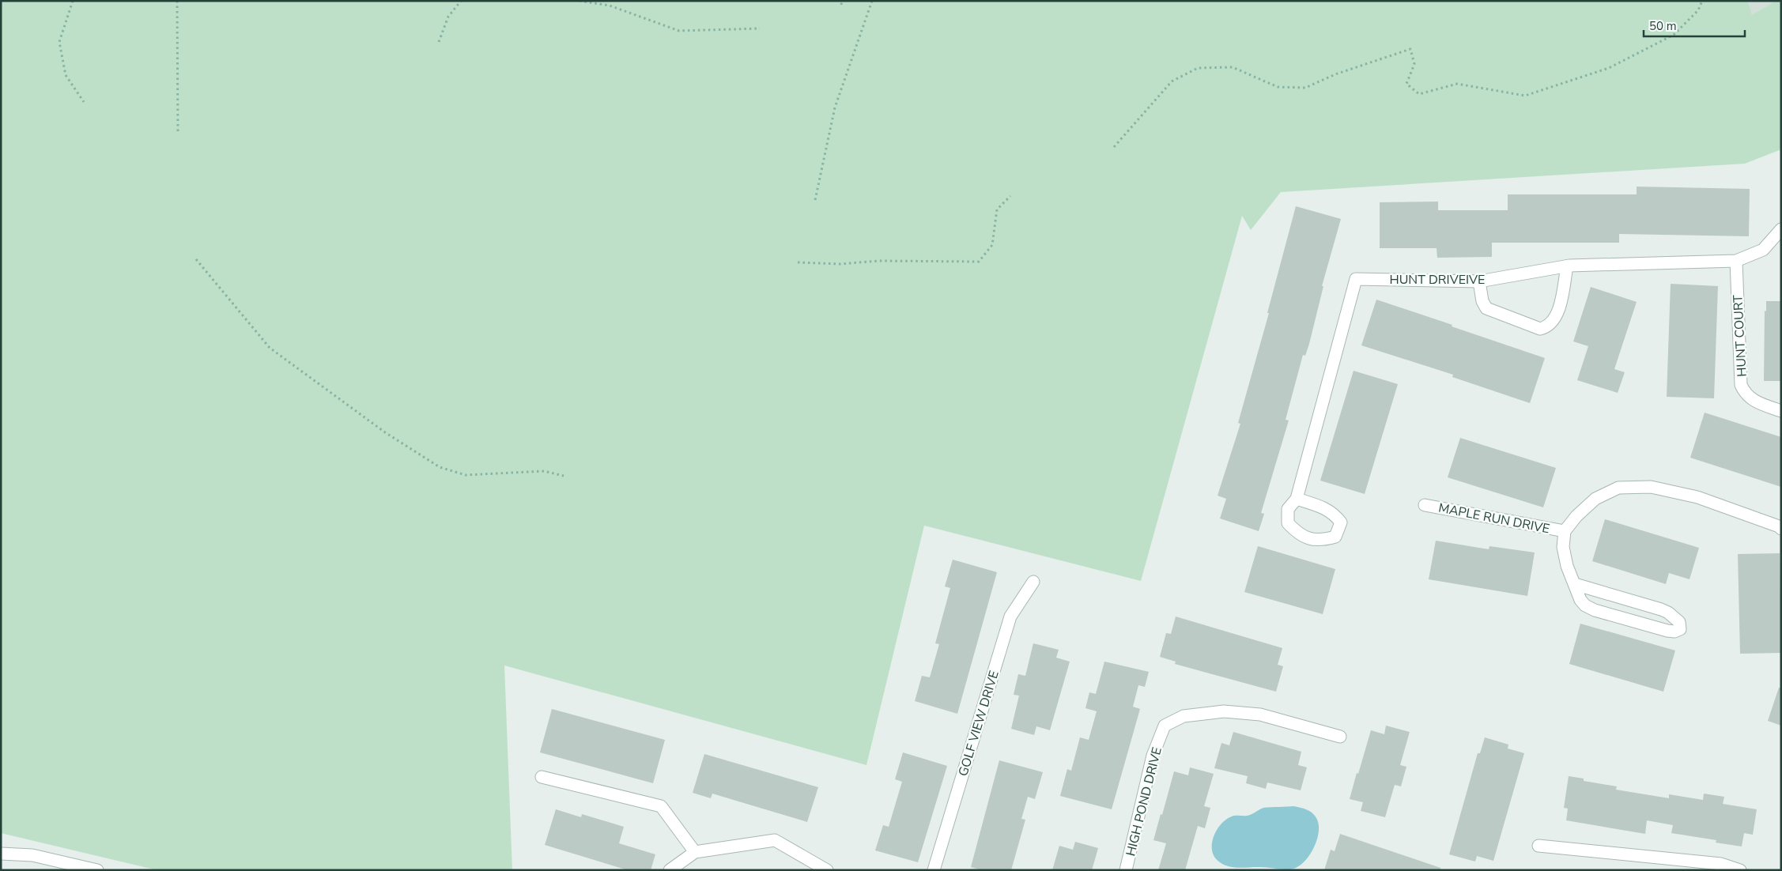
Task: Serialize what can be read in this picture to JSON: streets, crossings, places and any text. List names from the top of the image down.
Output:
{
  "streets": {
    "street": [
      "HUNT DRIVEIVE",
      "HUNT COURT",
      "MAPLE RUN DRIVE",
      "GOLF VIEW DRIVE",
      "HIGH POND DRIVE"
    ]
  },
  "crossings": [
    ["HUNT DRIVEIVE", "HUNT COURT"]
  ],
  "scale_bar": "50 m"
}
